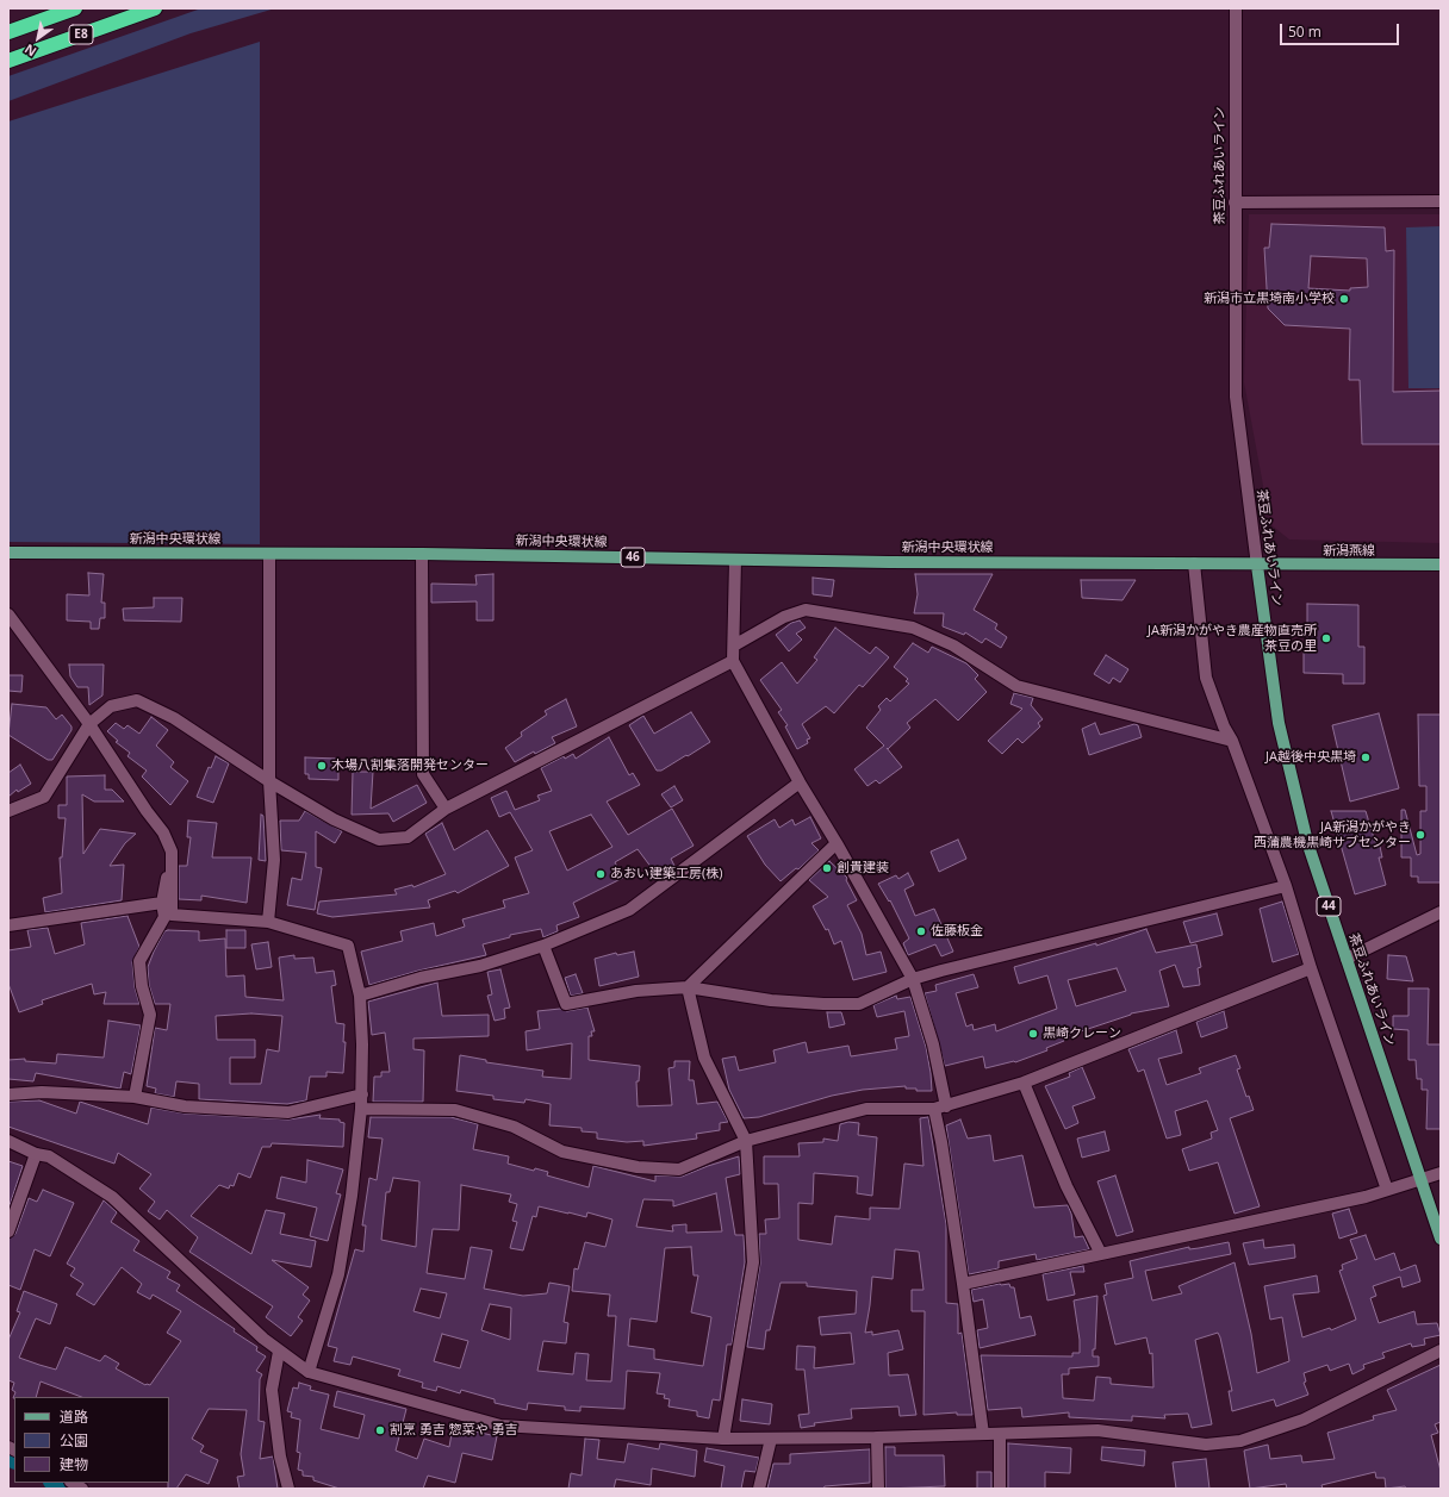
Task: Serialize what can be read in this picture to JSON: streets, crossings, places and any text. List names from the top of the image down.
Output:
{
  "streets": {
    "highway": ["E8"],
    "main road": [
      "茶豆ふれあいライン",
      "新潟中央環状線",
      "新潟燕線",
      "46",
      "44"
    ]
  },
  "crossings": [
    ["茶豆ふれあいライン", "新潟中央環状線"],
    ["茶豆ふれあいライン", "新潟燕線"],
    ["新潟中央環状線", "新潟燕線"]
  ],
  "places": [
    "新潟市立黒埼南小学校",
    "JA新潟かがやき農産物直売所 茶豆の里",
    "JA越後中央黒埼",
    "木場八割集落開発センター",
    "JA新潟かがやき 西蒲農機黒崎サブセンター",
    "創貴建装",
    "あおい建築工房(株)",
    "佐藤板金",
    "黒崎クレーン",
    "割烹 勇吉 惣菜や 勇吉"
  ],
  "legend": ["道路", "公園", "建物"],
  "scale_bar": "50 m",
  "north": "bottom left"
}
